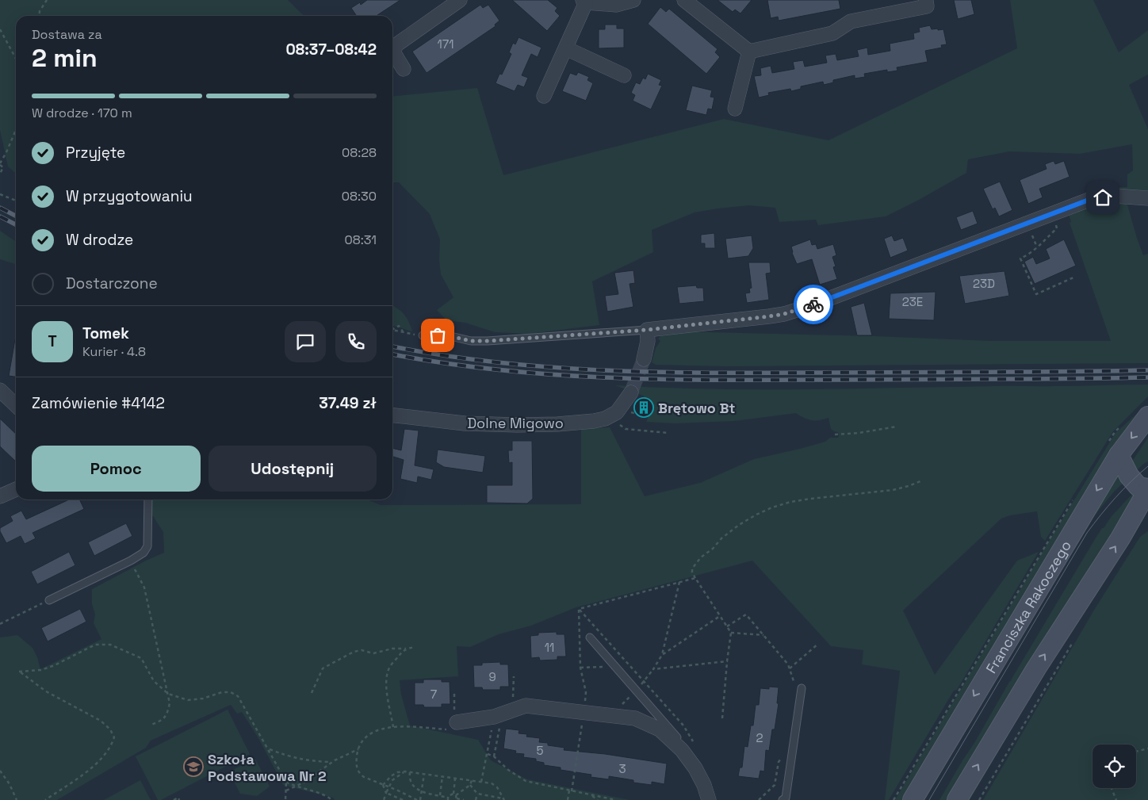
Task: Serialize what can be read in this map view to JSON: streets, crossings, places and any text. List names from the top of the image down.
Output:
{
  "streets": {
    "main road": ["Franciszka Rakoczego"],
    "street": ["Dolne Migowo"]
  },
  "places": {
    "building": ["Brętowo Bt"],
    "school or university": ["Szkoła Podstawowa Nr 2"]
  },
  "house_numbers": [
    "171",
    "23D",
    "23E",
    "11",
    "9",
    "7",
    "2",
    "5",
    "3"
  ],
  "page": {
    "heading": ["2 min", "Dostawa za", "08:37–08:42"],
    "panel": [
      "Tomek",
      "Kurier · 4.8",
      "Zamówienie #4142",
      "37.49 zł"
    ],
    "bar": "W drodze · 170 m",
    "list": [
      ["Przyjęte", "08:28"],
      ["W przygotowaniu", "08:30"],
      ["W drodze", "08:31"],
      "Dostarczone"
    ],
    "round": "T",
    "buttons": ["Pomoc", "Udostępnij"]
  }
}
